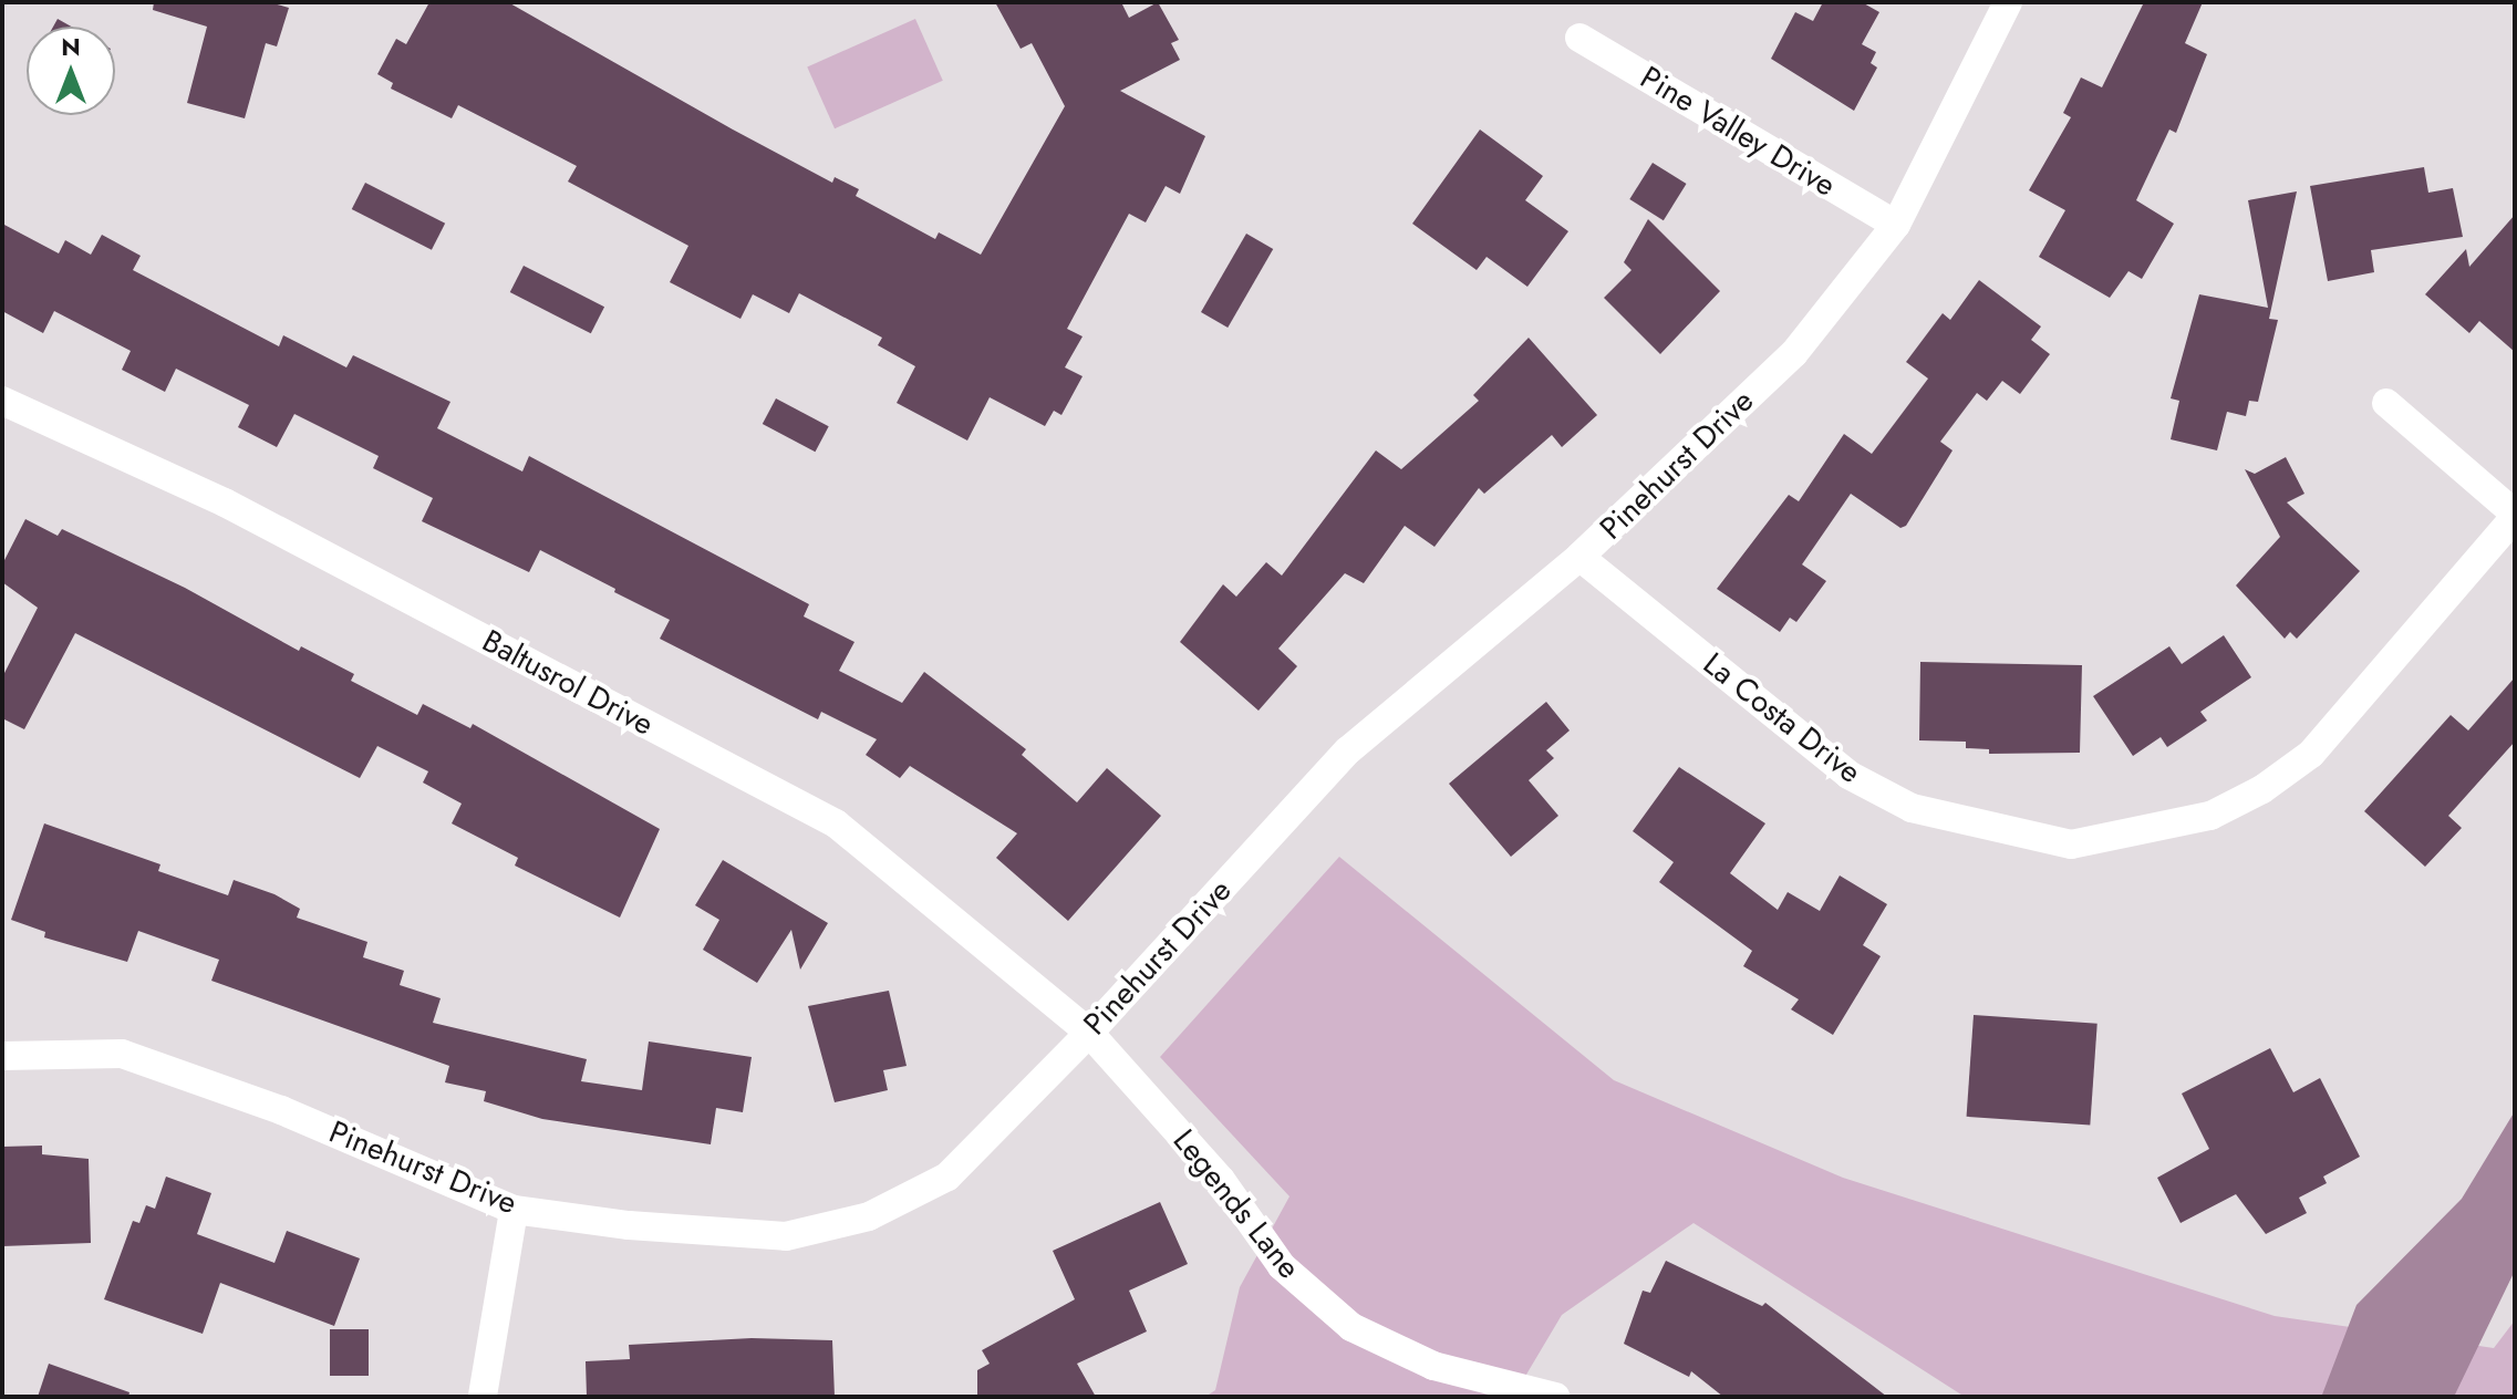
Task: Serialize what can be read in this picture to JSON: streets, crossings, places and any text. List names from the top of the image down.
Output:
{
  "streets": {
    "street": [
      "Pine Valley Drive",
      "Pinehurst Drive",
      "Baltusrol Drive",
      "La Costa Drive",
      "Legends Lane"
    ]
  },
  "crossings": [
    ["Pine Valley Drive", "Pinehurst Drive"],
    ["Pinehurst Drive", "Baltusrol Drive"],
    ["Pinehurst Drive", "La Costa Drive"],
    ["Pinehurst Drive", "Legends Lane"],
    ["Baltusrol Drive", "Legends Lane"]
  ],
  "north": "top"
}
